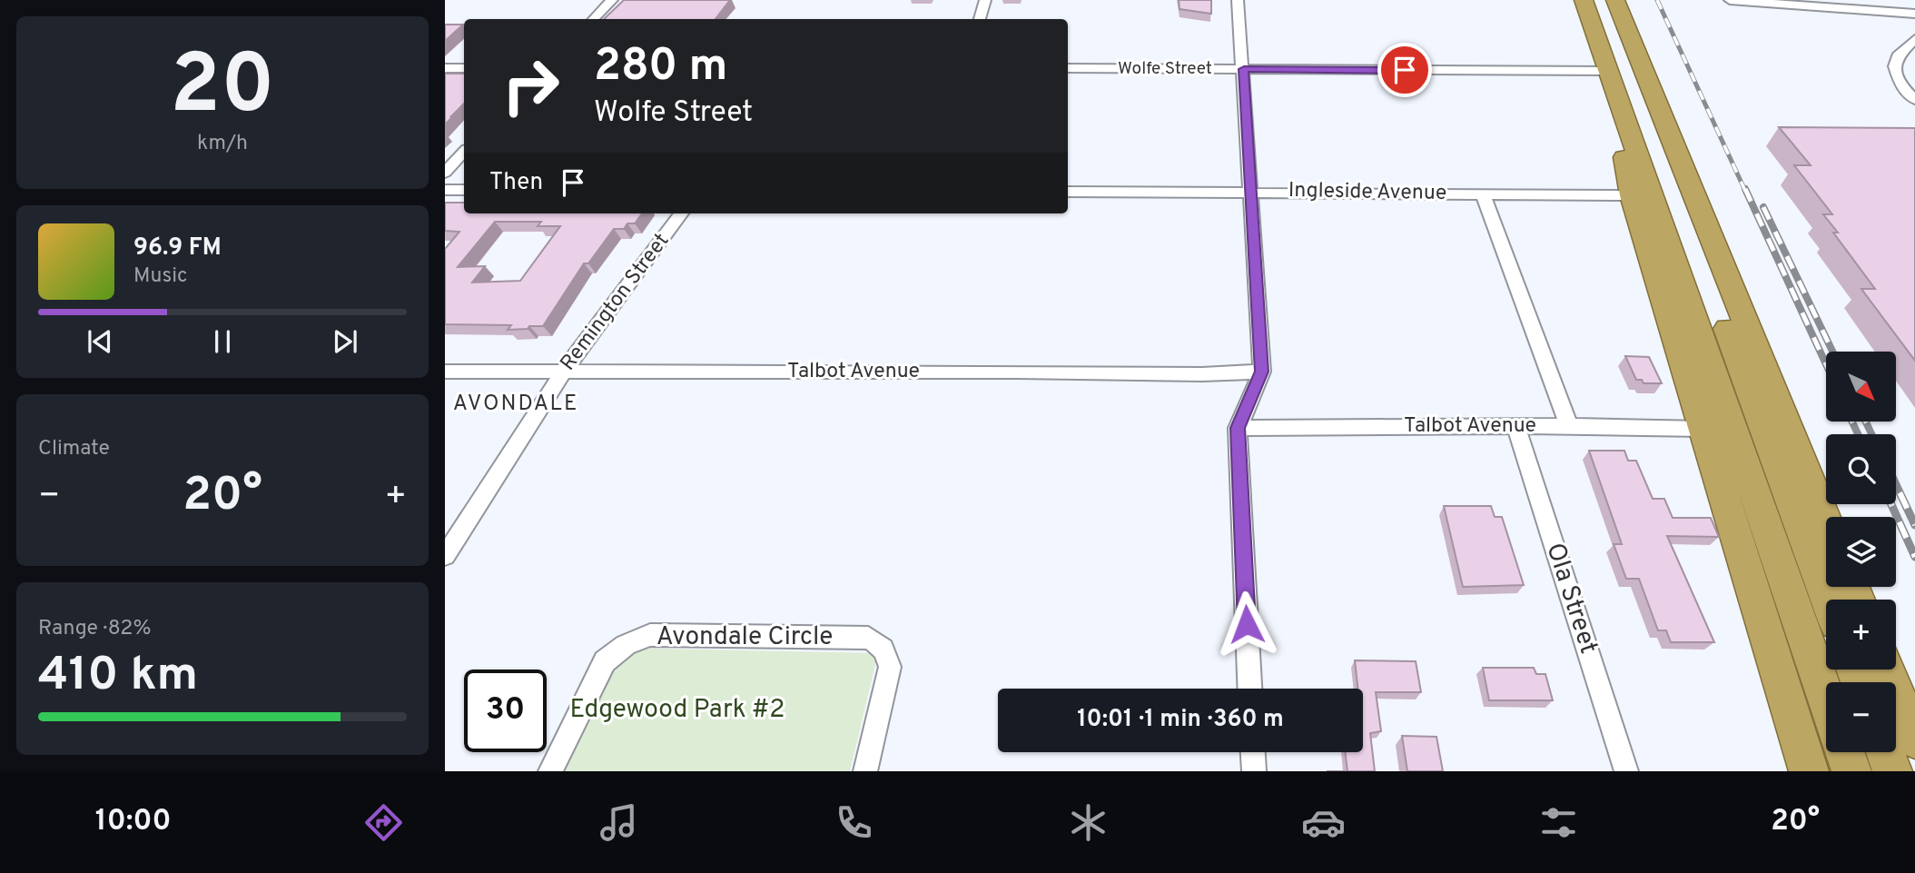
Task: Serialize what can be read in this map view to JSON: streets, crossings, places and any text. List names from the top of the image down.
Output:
{
  "streets": {
    "street": [
      "Wolfe Street",
      "Ingleside Avenue",
      "Remington Street",
      "Talbot Avenue",
      "Ola Street",
      "Avondale Circle"
    ]
  },
  "crossings": [
    ["Remington Street", "Talbot Avenue"],
    ["Talbot Avenue", "Ola Street"]
  ],
  "districts": ["AVONDALE"],
  "parks": ["Edgewood Park #2"],
  "north": "bottom right",
  "page": {
    "tile": [
      ["20", "km/h"],
      "Climate",
      ["Range · 82%", "410 km"]
    ],
    "turn": ["280 m", "Wolfe Street"],
    "then": "Then",
    "song": ["96.9 FM", "Music"],
    "map_buttons": ["+", "−"],
    "heat": ["−", "20°", "+"],
    "limit": "30",
    "trip": "10:01 · 1 min · 360 m",
    "tabs": ["10:00", "20°"]
  }
}
